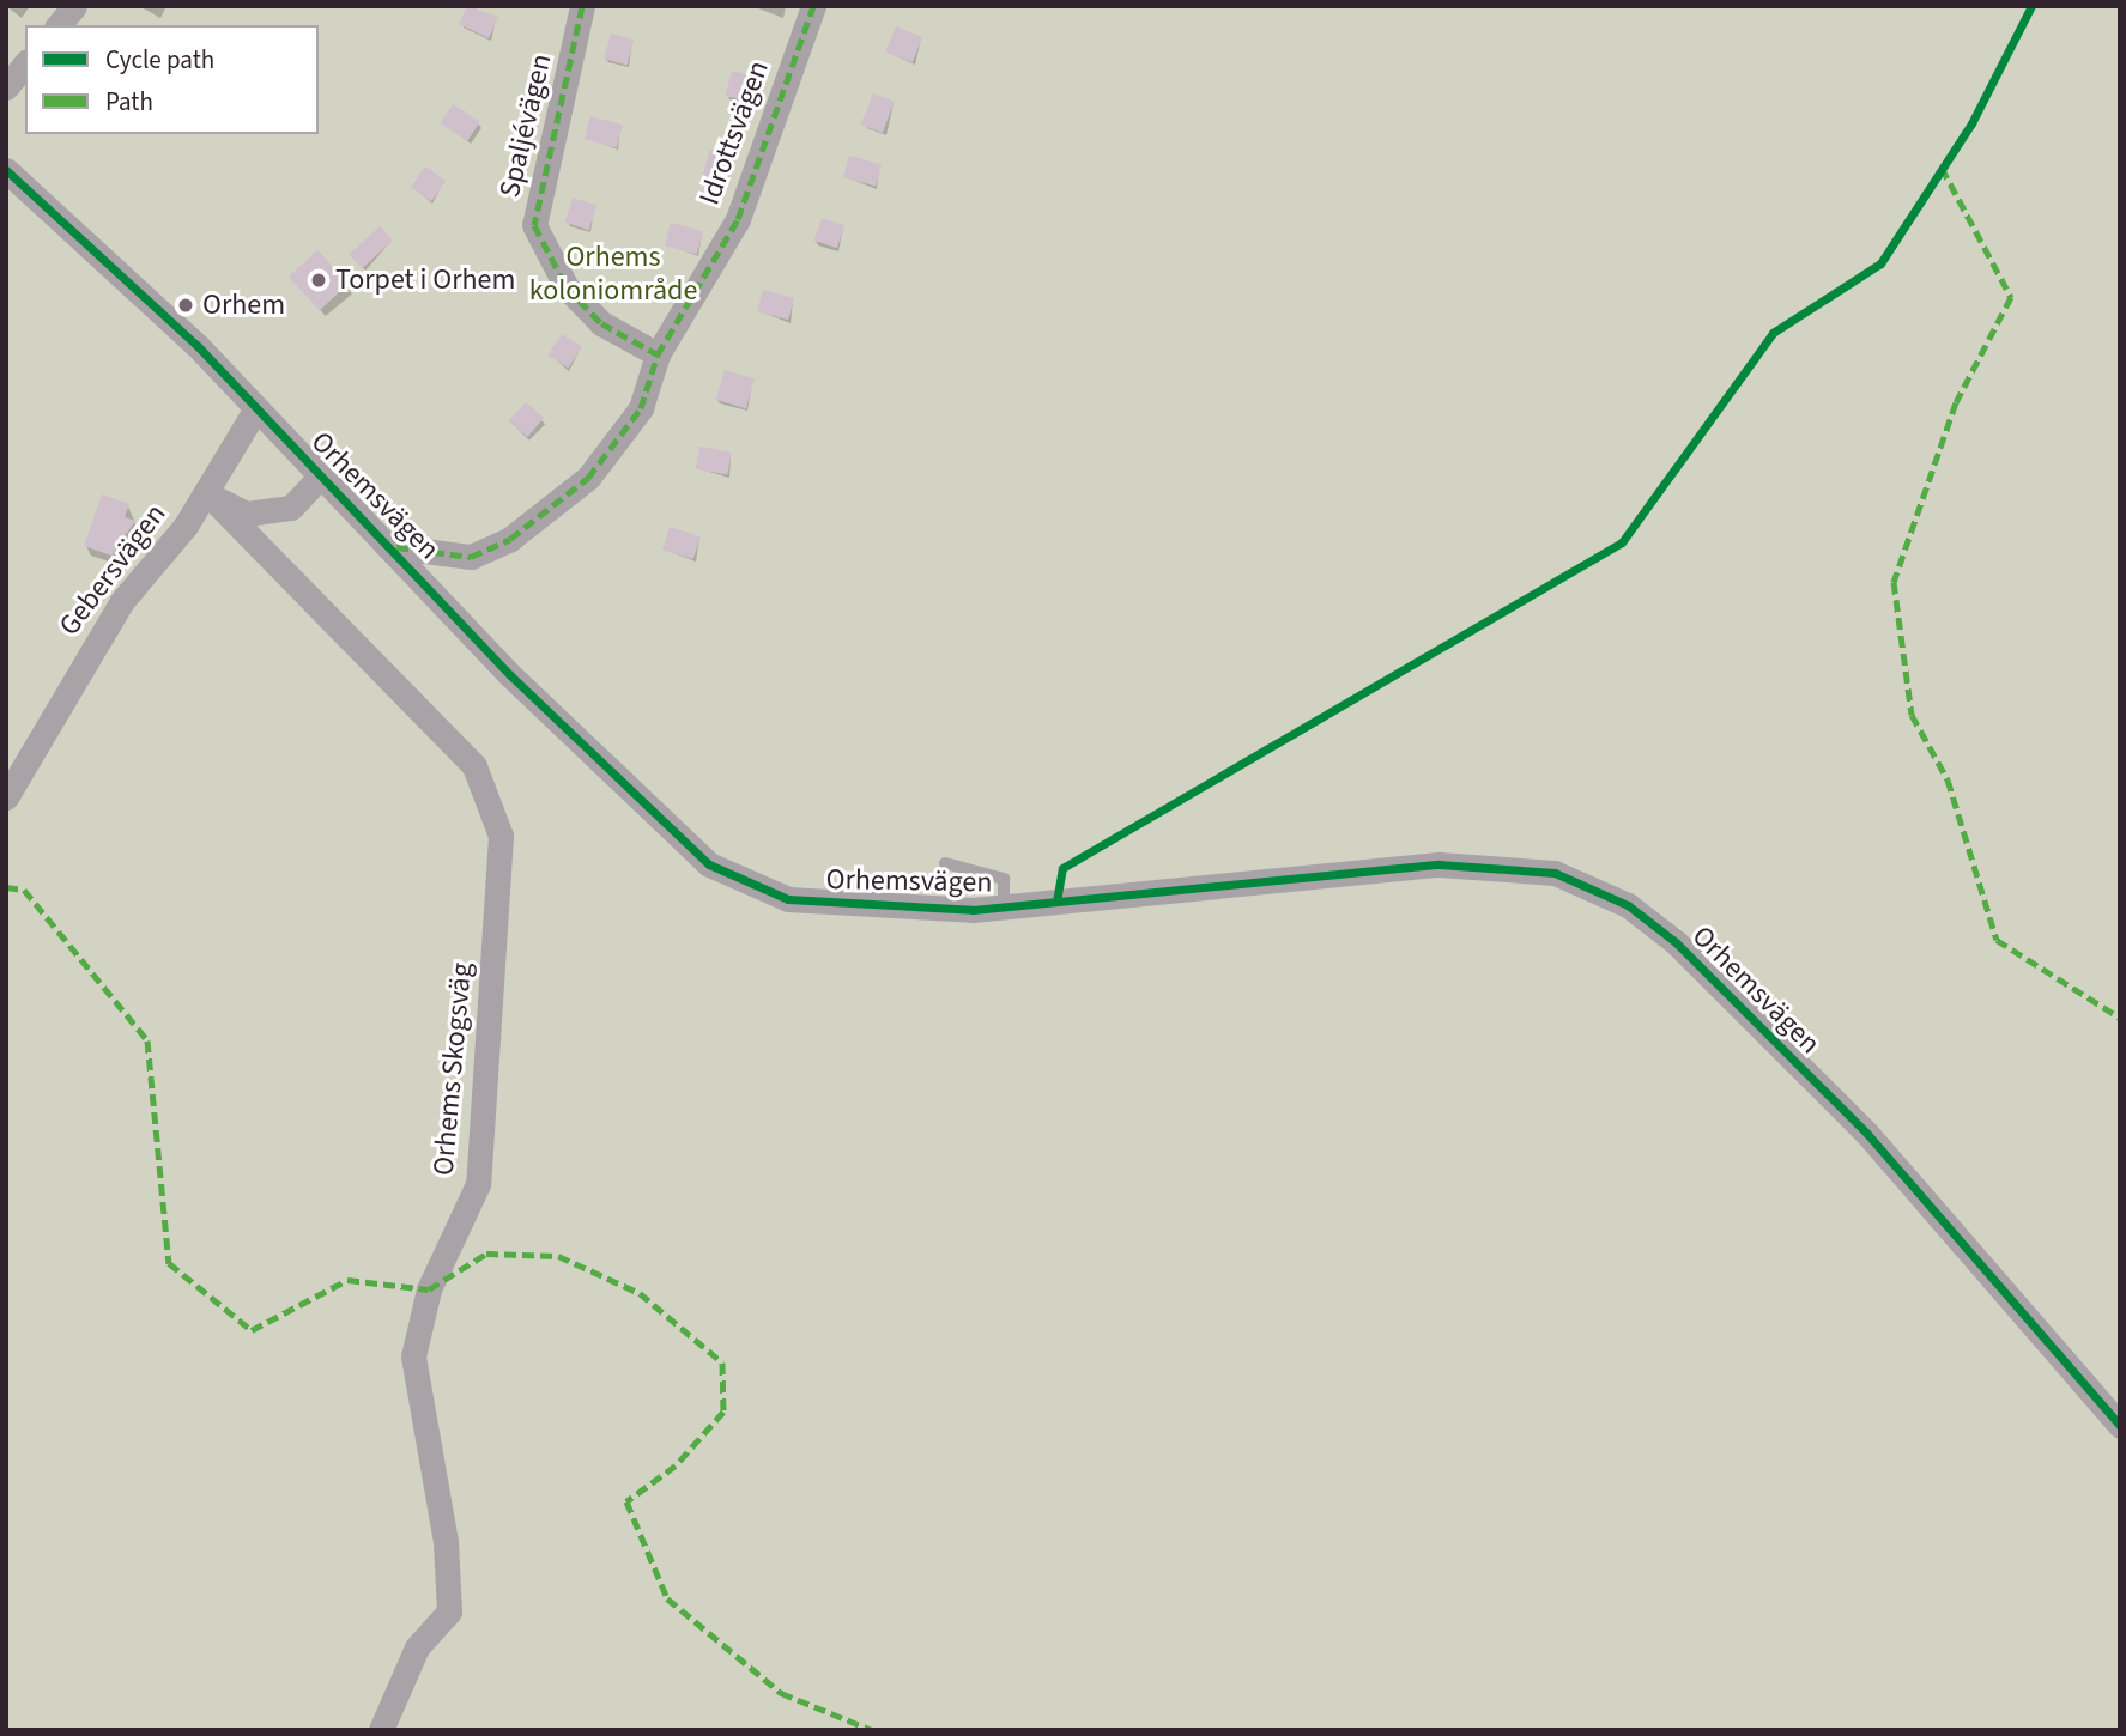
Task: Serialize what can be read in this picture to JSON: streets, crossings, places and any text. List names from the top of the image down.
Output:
{
  "streets": {
    "street": [
      "Spaljévägen",
      "Idrottsvägen",
      "Orhemsvägen",
      "Gebersvägen",
      "Orhems Skogsväg"
    ]
  },
  "crossings": [
    ["Spaljévägen", "Idrottsvägen"],
    ["Idrottsvägen", "Orhemsvägen"],
    ["Orhemsvägen", "Gebersvägen"],
    ["Gebersvägen", "Orhems Skogsväg"]
  ],
  "parks": ["Orhems koloniområde"],
  "places": ["Torpet i Orhem", "Orhem"],
  "legend": ["Cycle path", "Path"]
}
